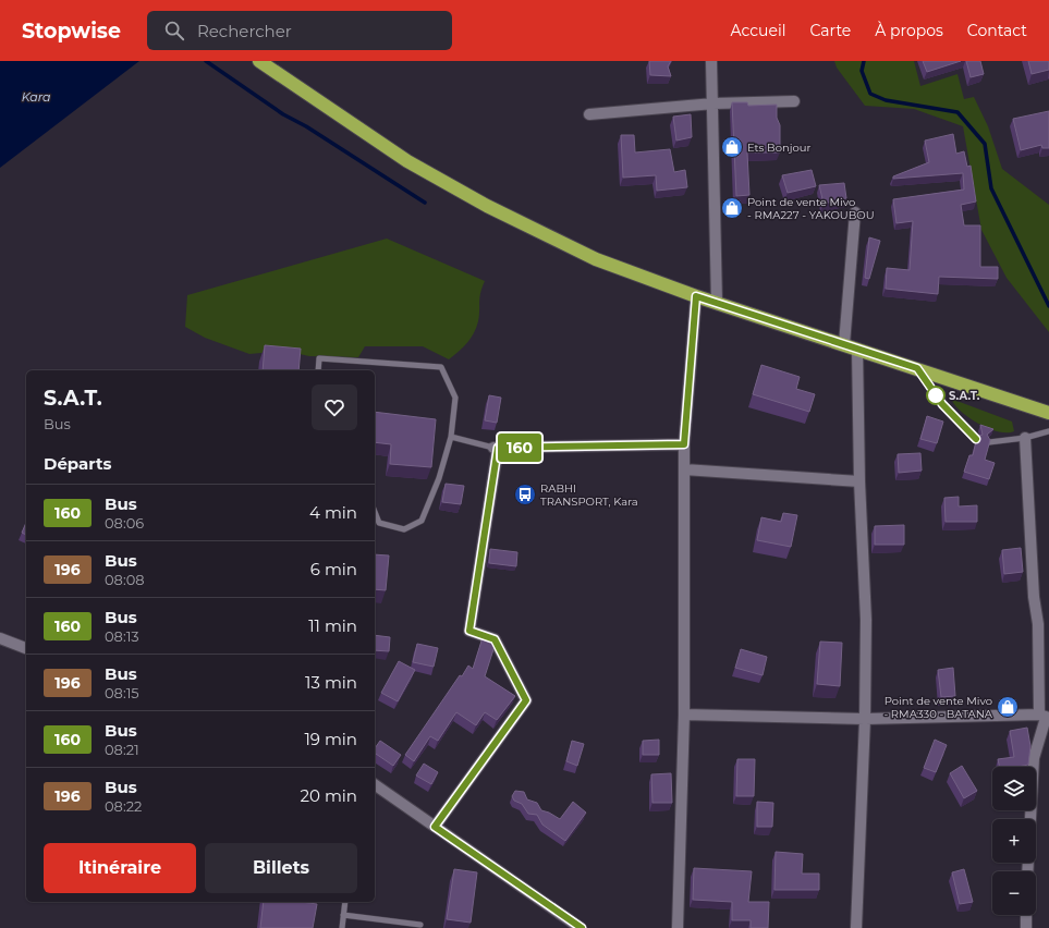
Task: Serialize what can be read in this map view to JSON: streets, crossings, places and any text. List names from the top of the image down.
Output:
{
  "water": ["Kara"],
  "places": {
    "shop": ["Ets Bonjour", "Point de vente Mivo - RMA227 - YAKOUBOU", "Point de vente Mivo - RMA330 - BATANA"],
    "other": ["S.A.T."],
    "bus stop": ["RABHI TRANSPORT, Kara"]
  },
  "lines": ["bus line 160"],
  "page": {
    "header": "Stopwise",
    "search": "Rechercher",
    "nav": [
      "Accueil",
      "Carte",
      "À propos",
      "Contact"
    ],
    "on_map": "160",
    "heading": [
      ["S.A.T.", "Bus"],
      "Départs"
    ],
    "list": [
      {
        "mark": "160",
        "name": "Bus",
        "note": "08:06",
        "value": "4 min"
      },
      {
        "mark": "196",
        "name": "Bus",
        "note": "08:08",
        "value": "6 min"
      },
      {
        "mark": "160",
        "name": "Bus",
        "note": "08:13",
        "value": "11 min"
      },
      {
        "mark": "196",
        "name": "Bus",
        "note": "08:15",
        "value": "13 min"
      },
      {
        "mark": "160",
        "name": "Bus",
        "note": "08:21",
        "value": "19 min"
      },
      {
        "mark": "196",
        "name": "Bus",
        "note": "08:22",
        "value": "20 min"
      }
    ],
    "map_buttons": ["+", "−"],
    "buttons": ["Itinéraire", "Billets"]
  }
}
